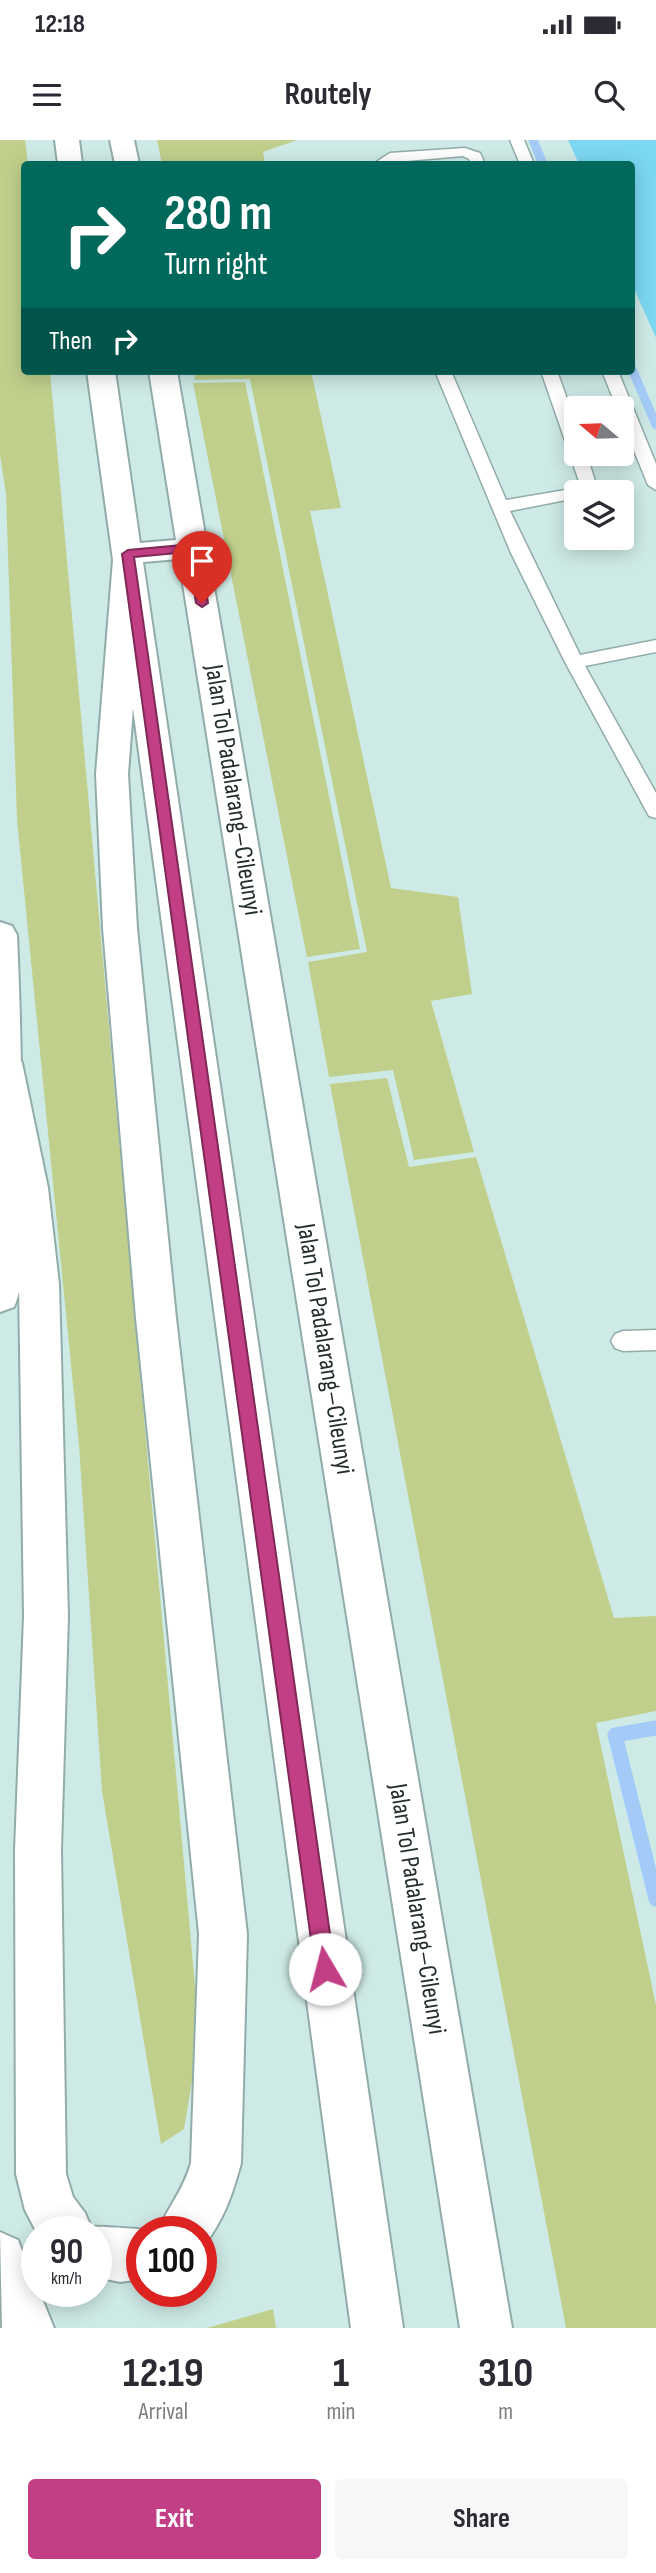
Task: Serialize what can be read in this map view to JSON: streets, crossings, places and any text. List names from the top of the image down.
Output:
{
  "streets": {
    "main road": ["Jalan Tol Padalarang–Cileunyi"]
  },
  "north": "left",
  "page": {
    "status": "12:18",
    "header": "Routely",
    "turn": ["280 m", "Turn right"],
    "then": "Then",
    "speed": "90 km/h",
    "limit": "100",
    "eta": [
      "12:19",
      "Arrival",
      "1",
      "min",
      "310",
      "m"
    ],
    "buttons": ["Exit", "Share"]
  }
}
